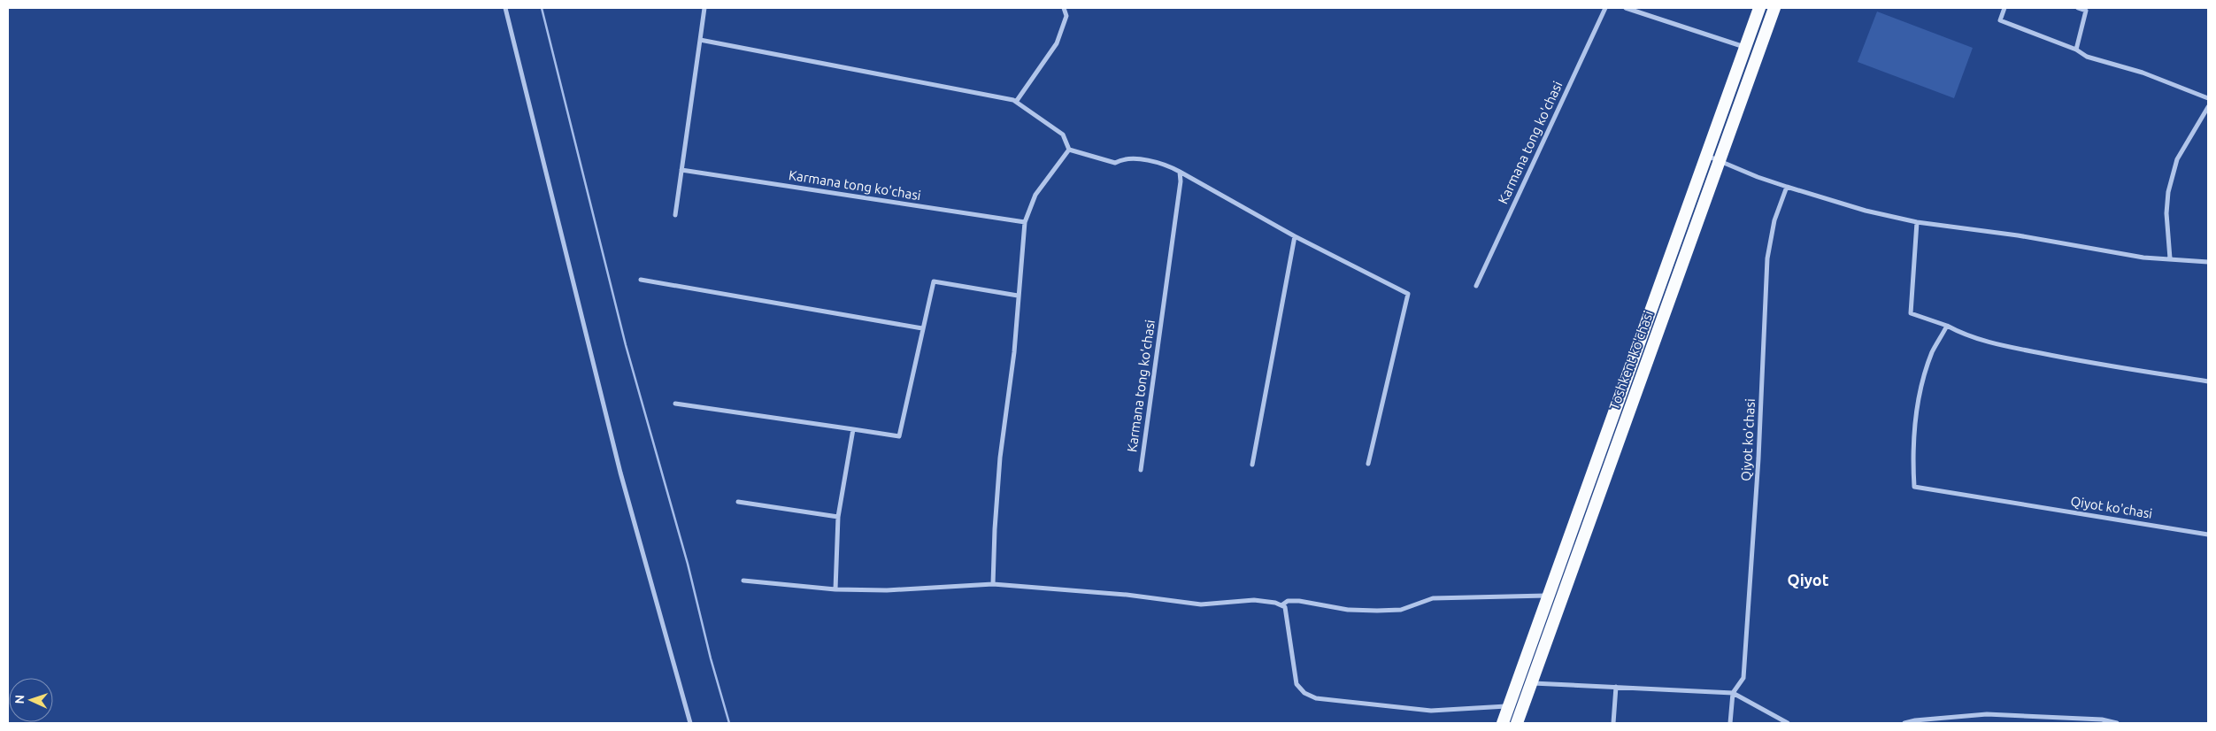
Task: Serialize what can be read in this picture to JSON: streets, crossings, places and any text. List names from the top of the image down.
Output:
{
  "streets": {
    "highway": ["Toshkent ko'chasi"],
    "street": ["Karmana tong ko'chasi", "Qiyot ko'chasi"]
  },
  "districts": ["Qiyot"],
  "north": "left"
}
